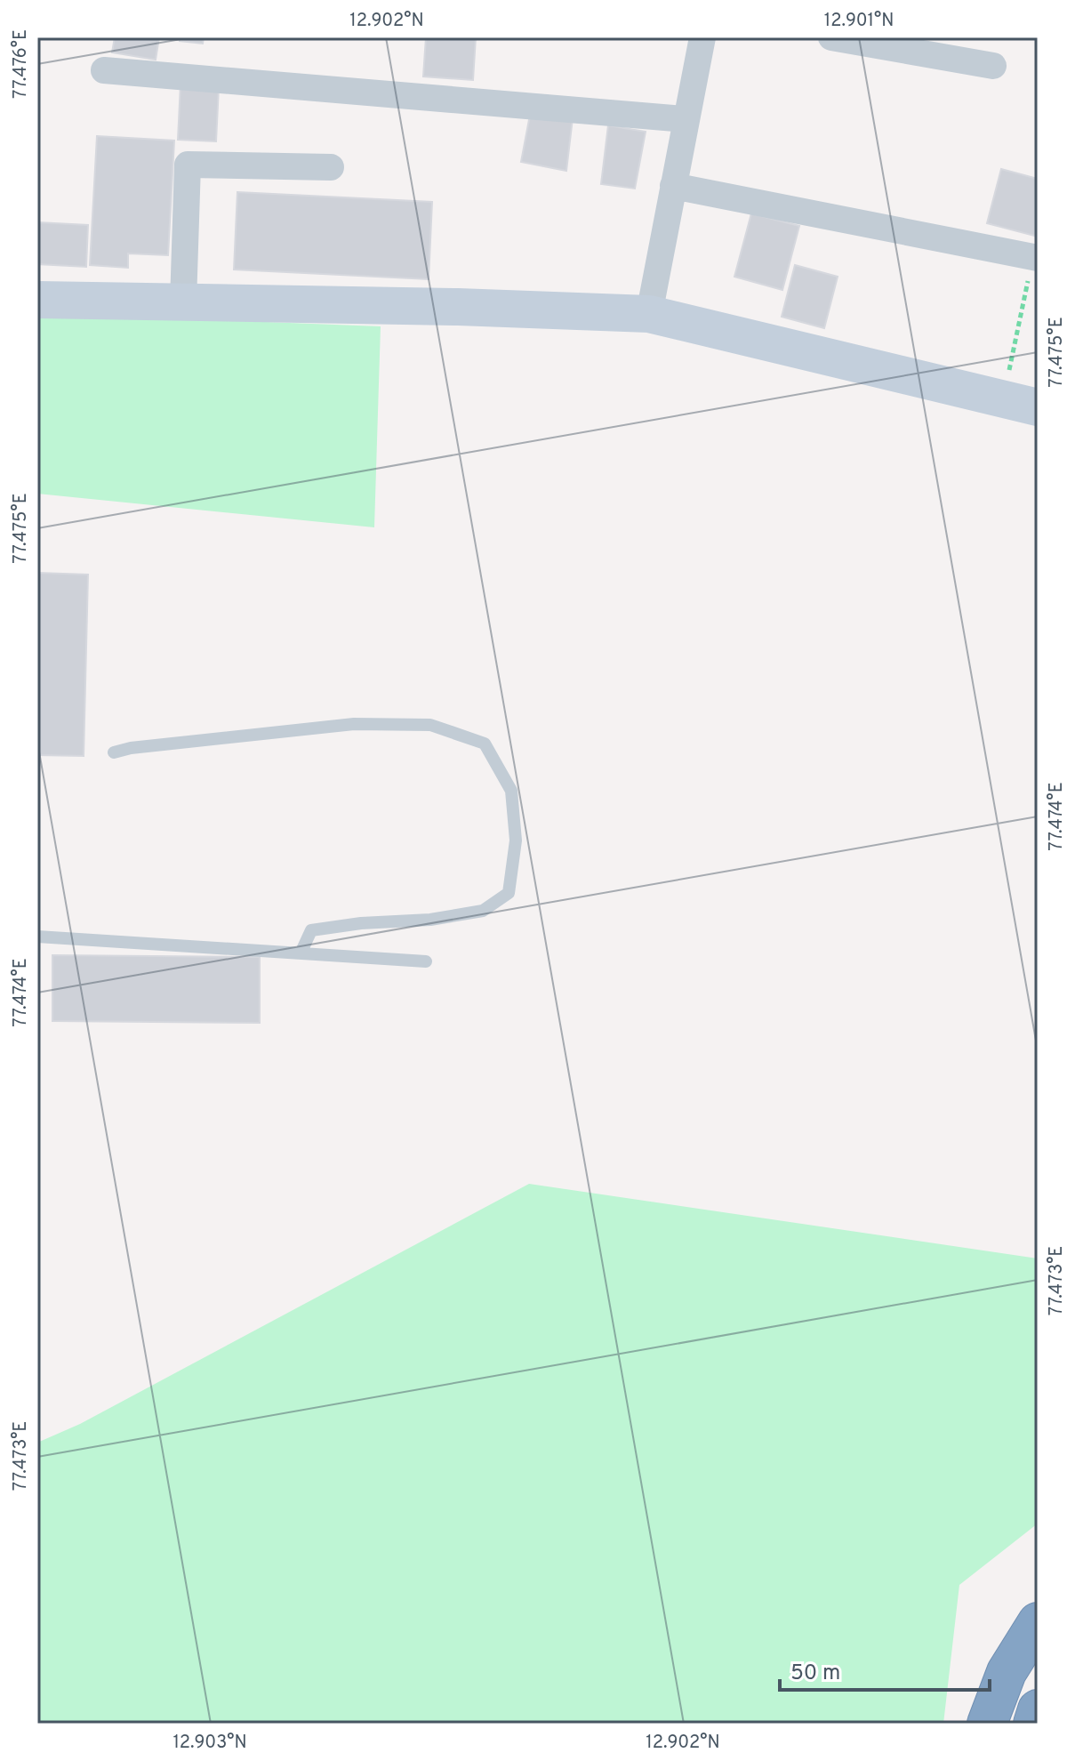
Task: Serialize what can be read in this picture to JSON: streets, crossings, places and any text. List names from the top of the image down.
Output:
{
  "scale_bar": "50 m",
  "coordinates": [
    "12.902°N",
    "12.901°N",
    "77.476°E",
    "77.475°E",
    "77.474°E",
    "77.473°E",
    "12.903°N"
  ]
}
